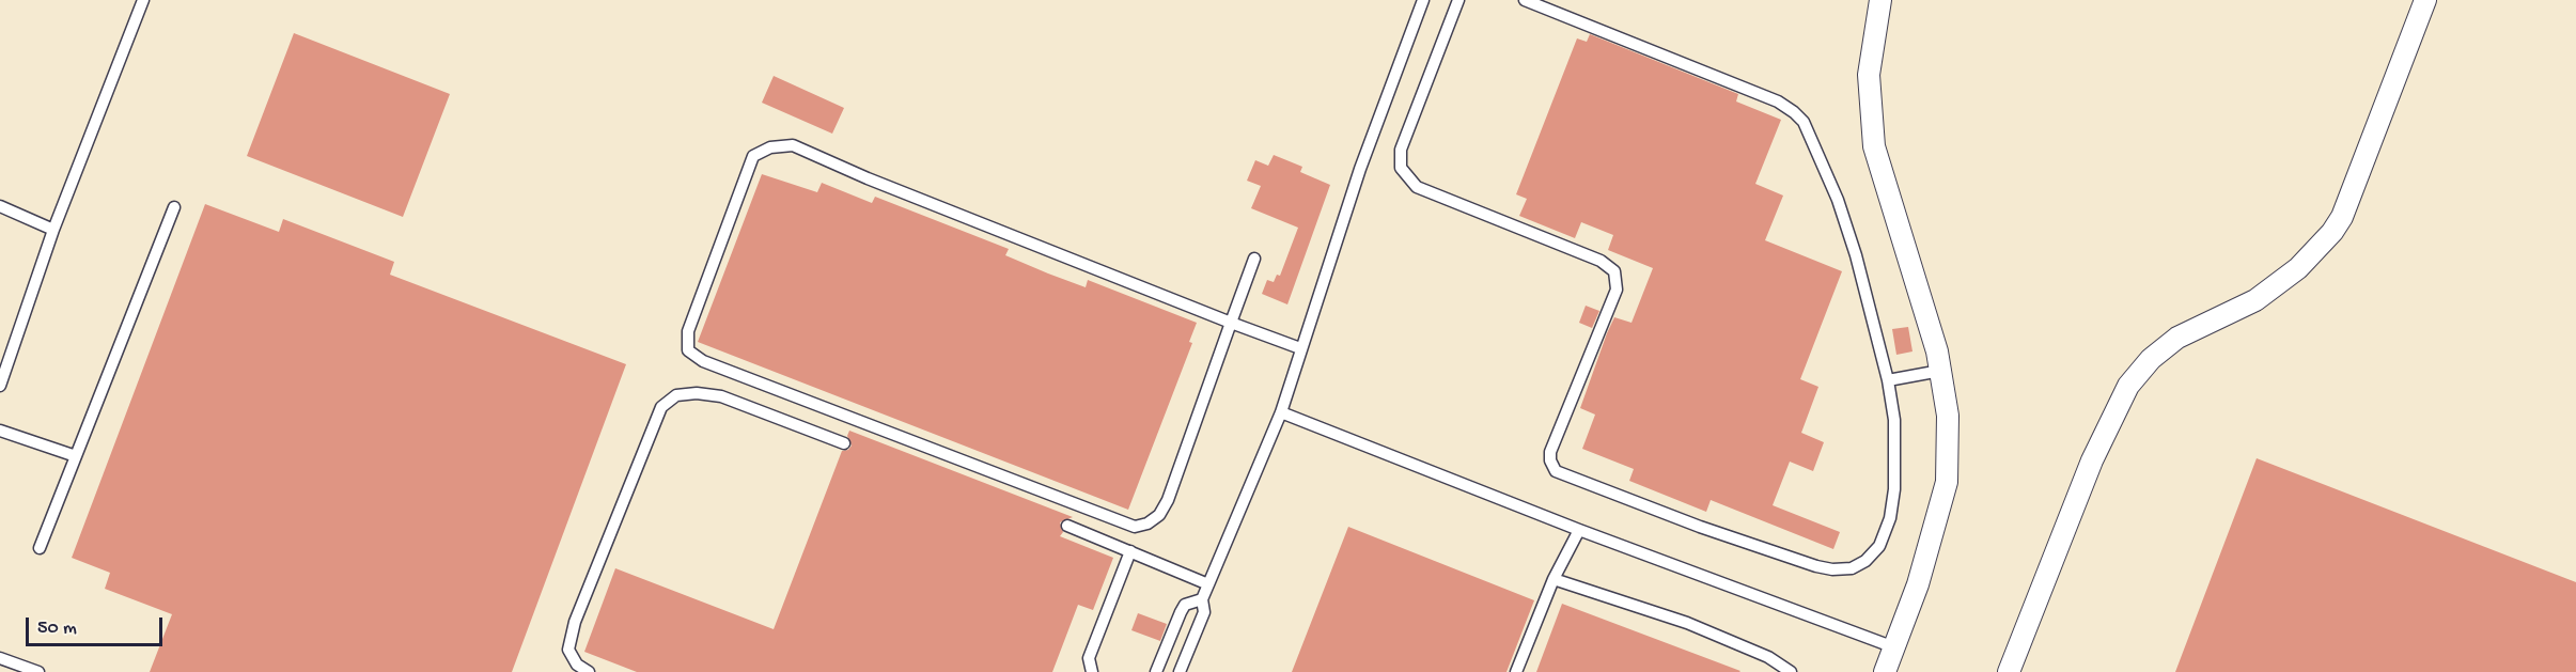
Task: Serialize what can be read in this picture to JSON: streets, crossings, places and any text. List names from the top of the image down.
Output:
{
  "scale_bar": "50 m"
}
